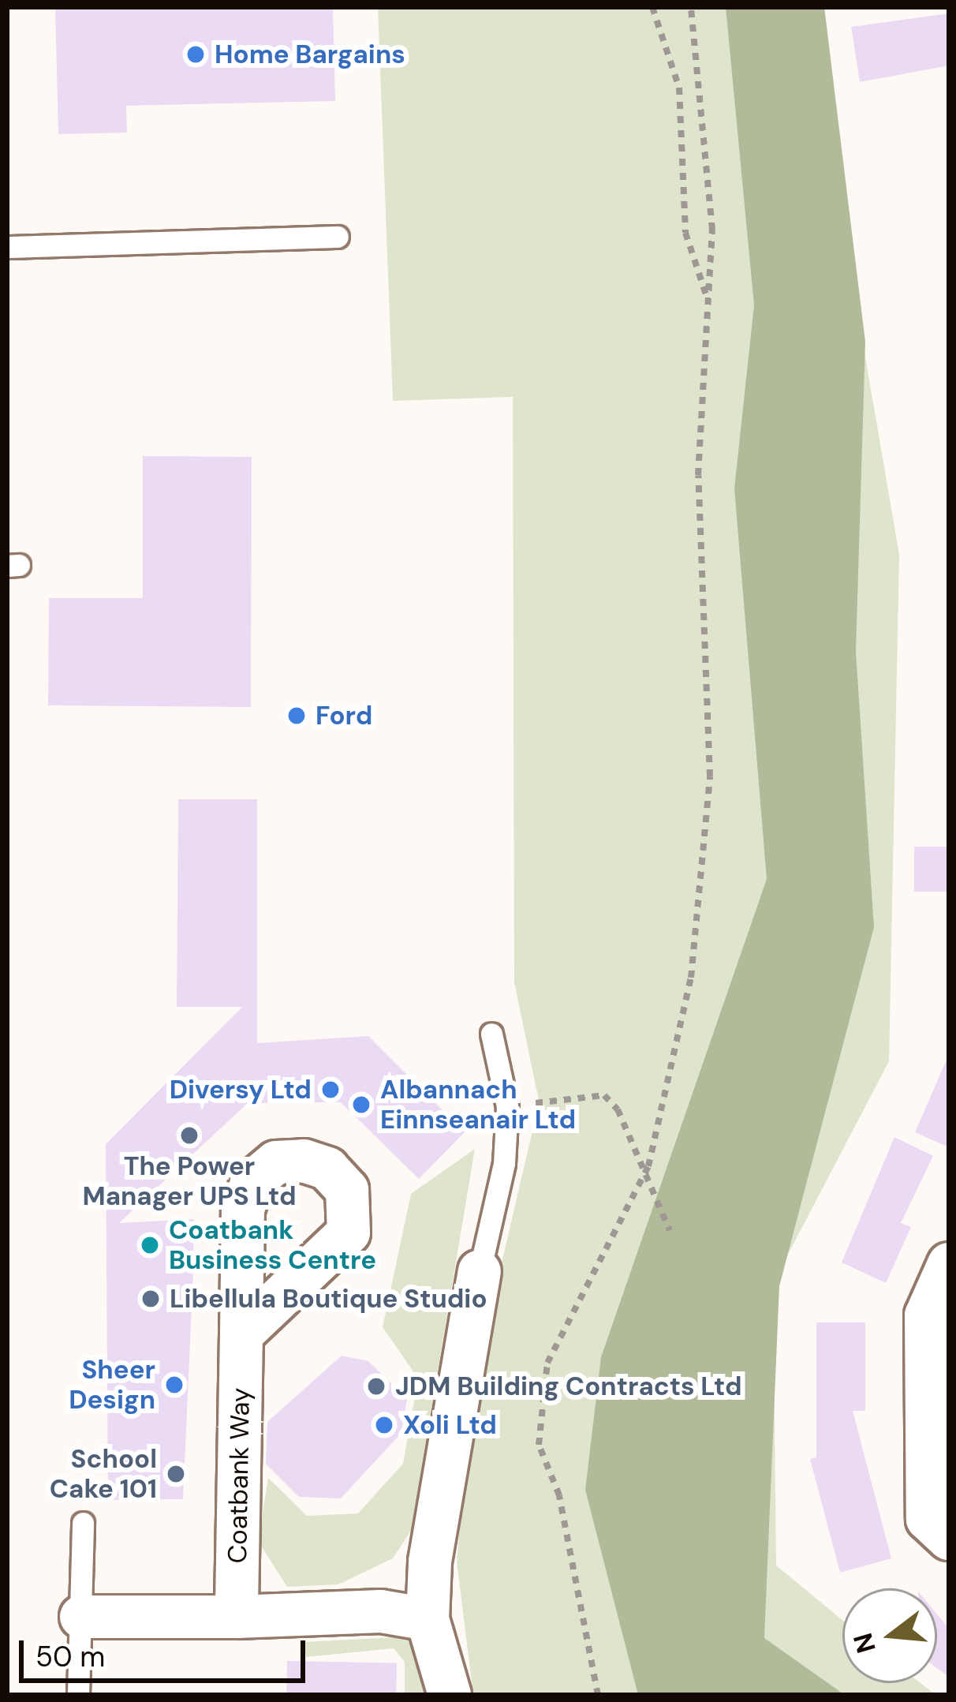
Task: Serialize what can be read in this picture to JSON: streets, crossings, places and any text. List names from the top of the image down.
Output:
{
  "streets": {
    "street": ["Coatbank Way"]
  },
  "places": [
    "Home Bargains",
    "Ford",
    "Diversy Ltd",
    "Albannach Einnseanair Ltd",
    "The Power Manager UPS Ltd",
    "Coatbank Business Centre",
    "Libellula Boutique Studio",
    "Sheer Design",
    "JDM Building Contracts Ltd",
    "Xoli Ltd",
    "School Cake 101"
  ],
  "scale_bar": "50 m",
  "north": "left"
}
